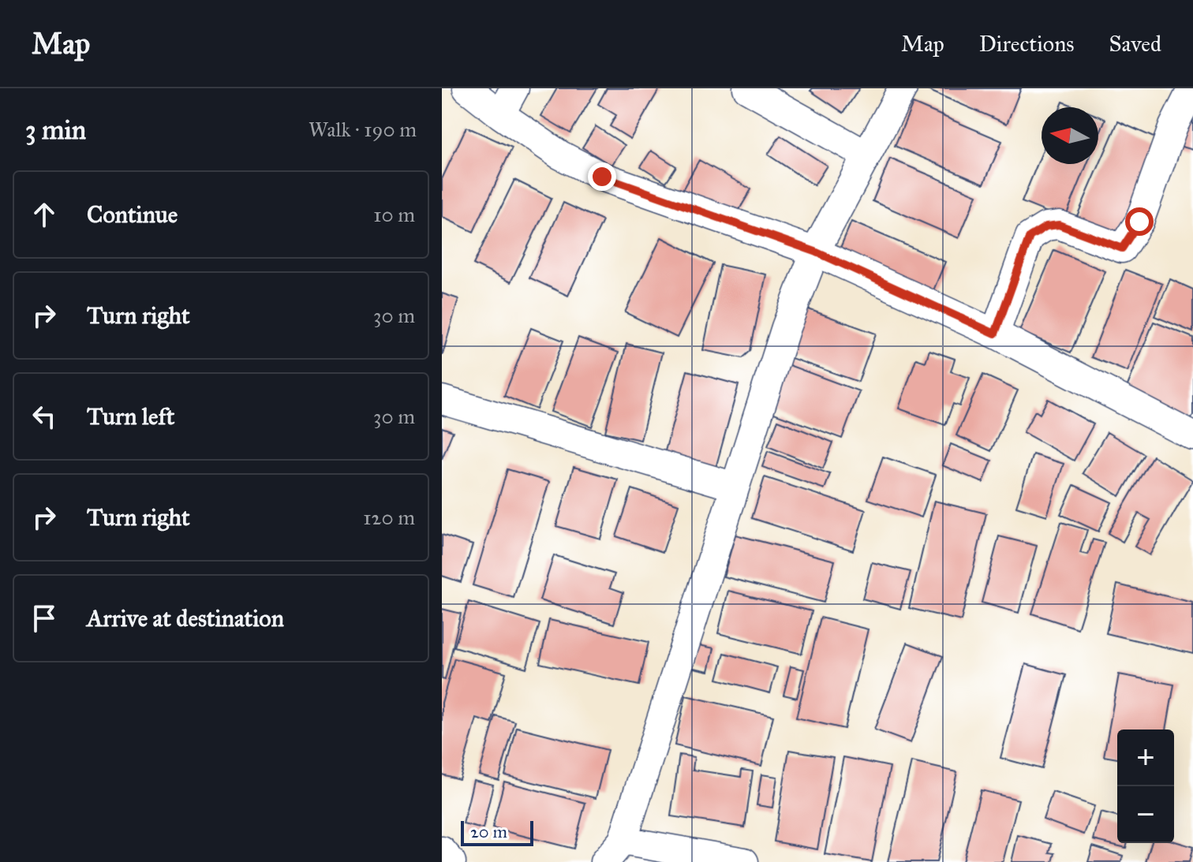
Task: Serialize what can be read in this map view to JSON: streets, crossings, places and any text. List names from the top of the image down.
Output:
{
  "scale_bar": "20 m",
  "north": "left",
  "page": {
    "header": "Map",
    "nav": ["Map", "Directions", "Saved"],
    "heading": ["3 min", "Walk · 190 m"],
    "list": [
      ["Continue", "10 m"],
      ["Turn right", "30 m"],
      ["Turn left", "30 m"],
      ["Turn right", "120 m"],
      "Arrive at destination"
    ],
    "map_buttons": ["+", "−"],
    "scale": "20 m"
  }
}
